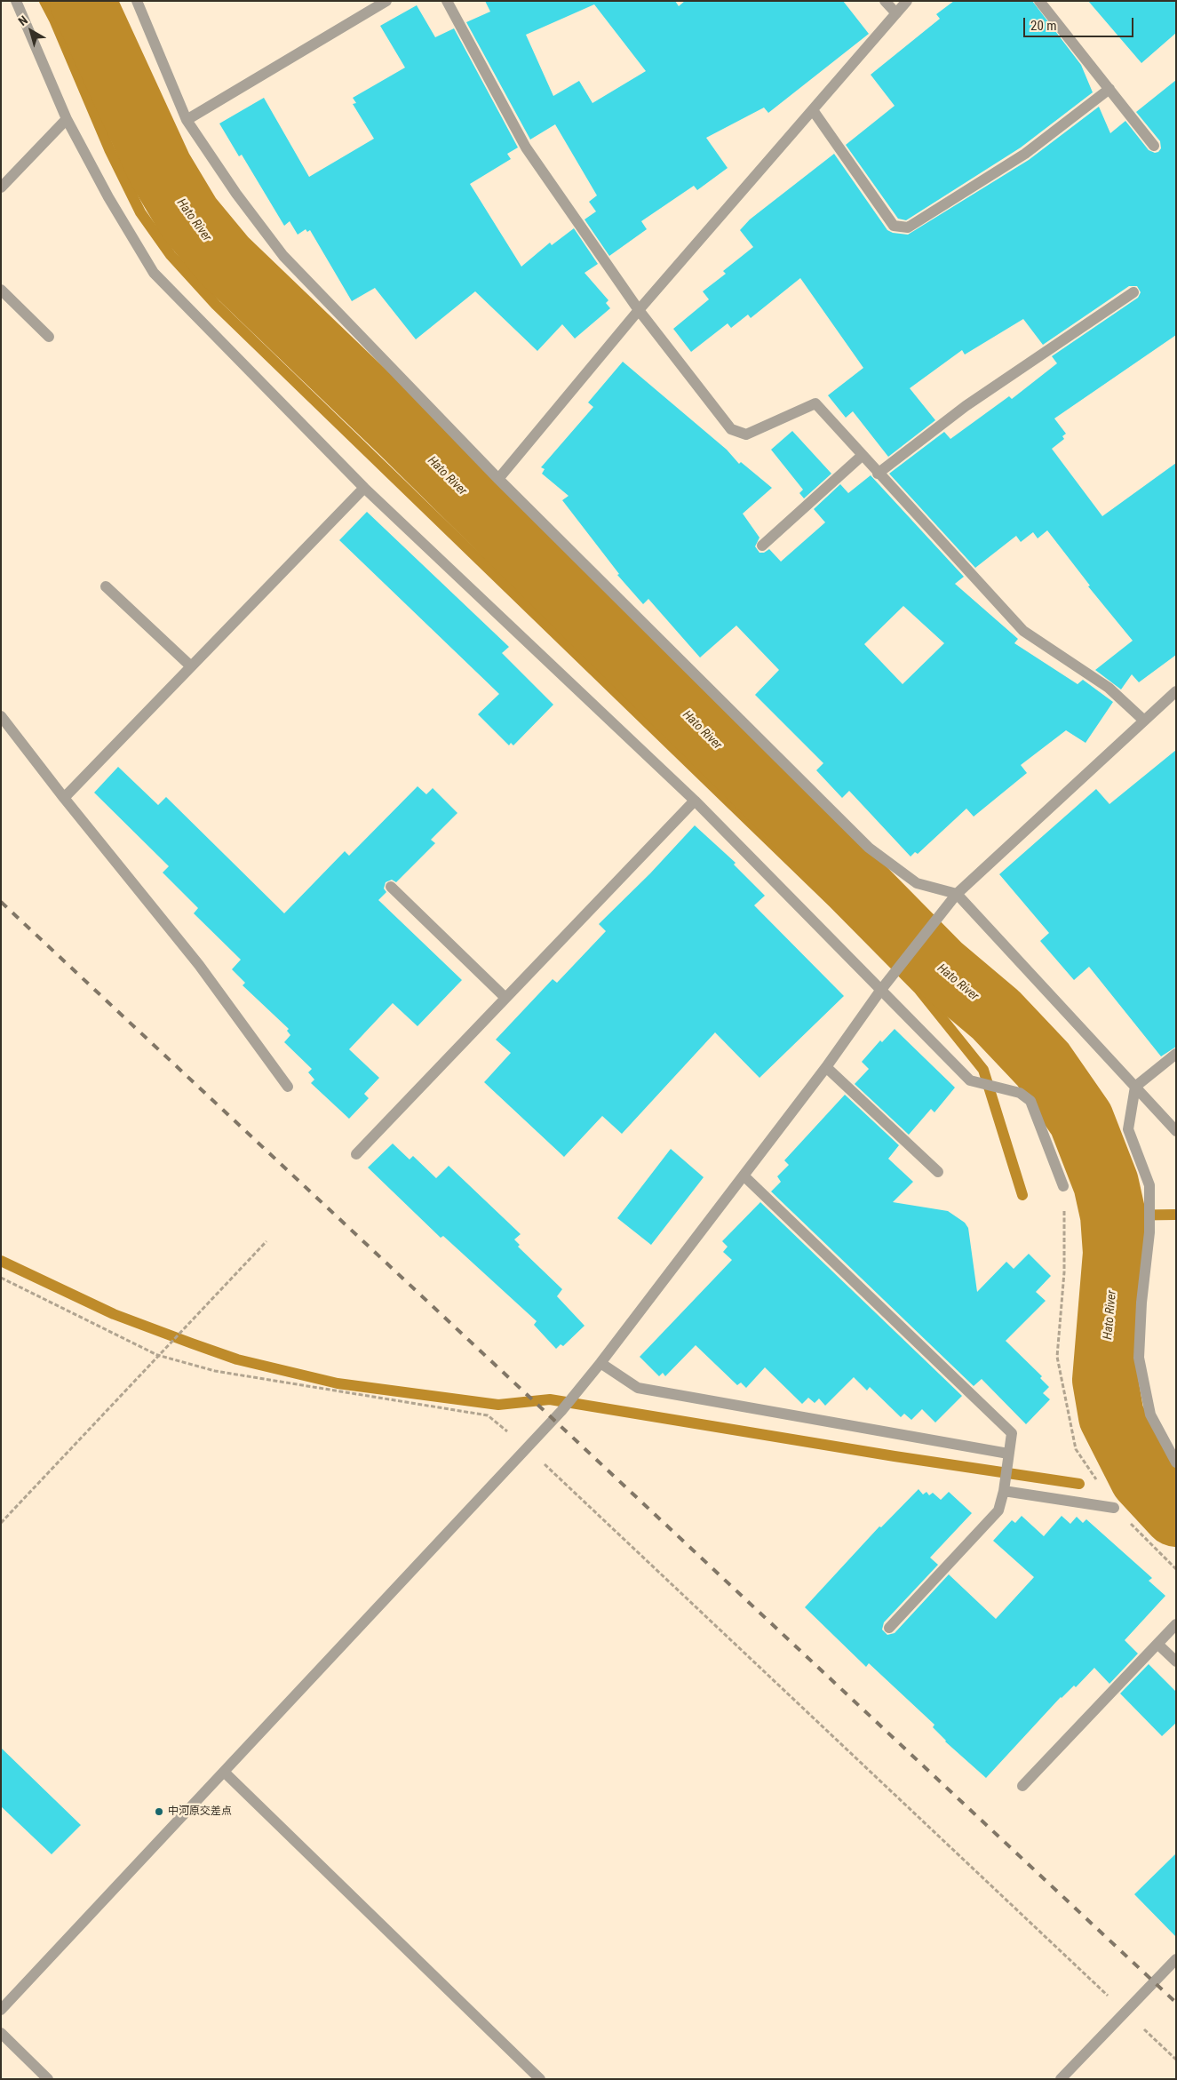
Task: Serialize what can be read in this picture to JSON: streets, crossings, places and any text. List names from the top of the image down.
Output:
{
  "water": ["Hato River"],
  "places": ["中河原交差点"],
  "scale_bar": "20 m",
  "north": "top left"
}
